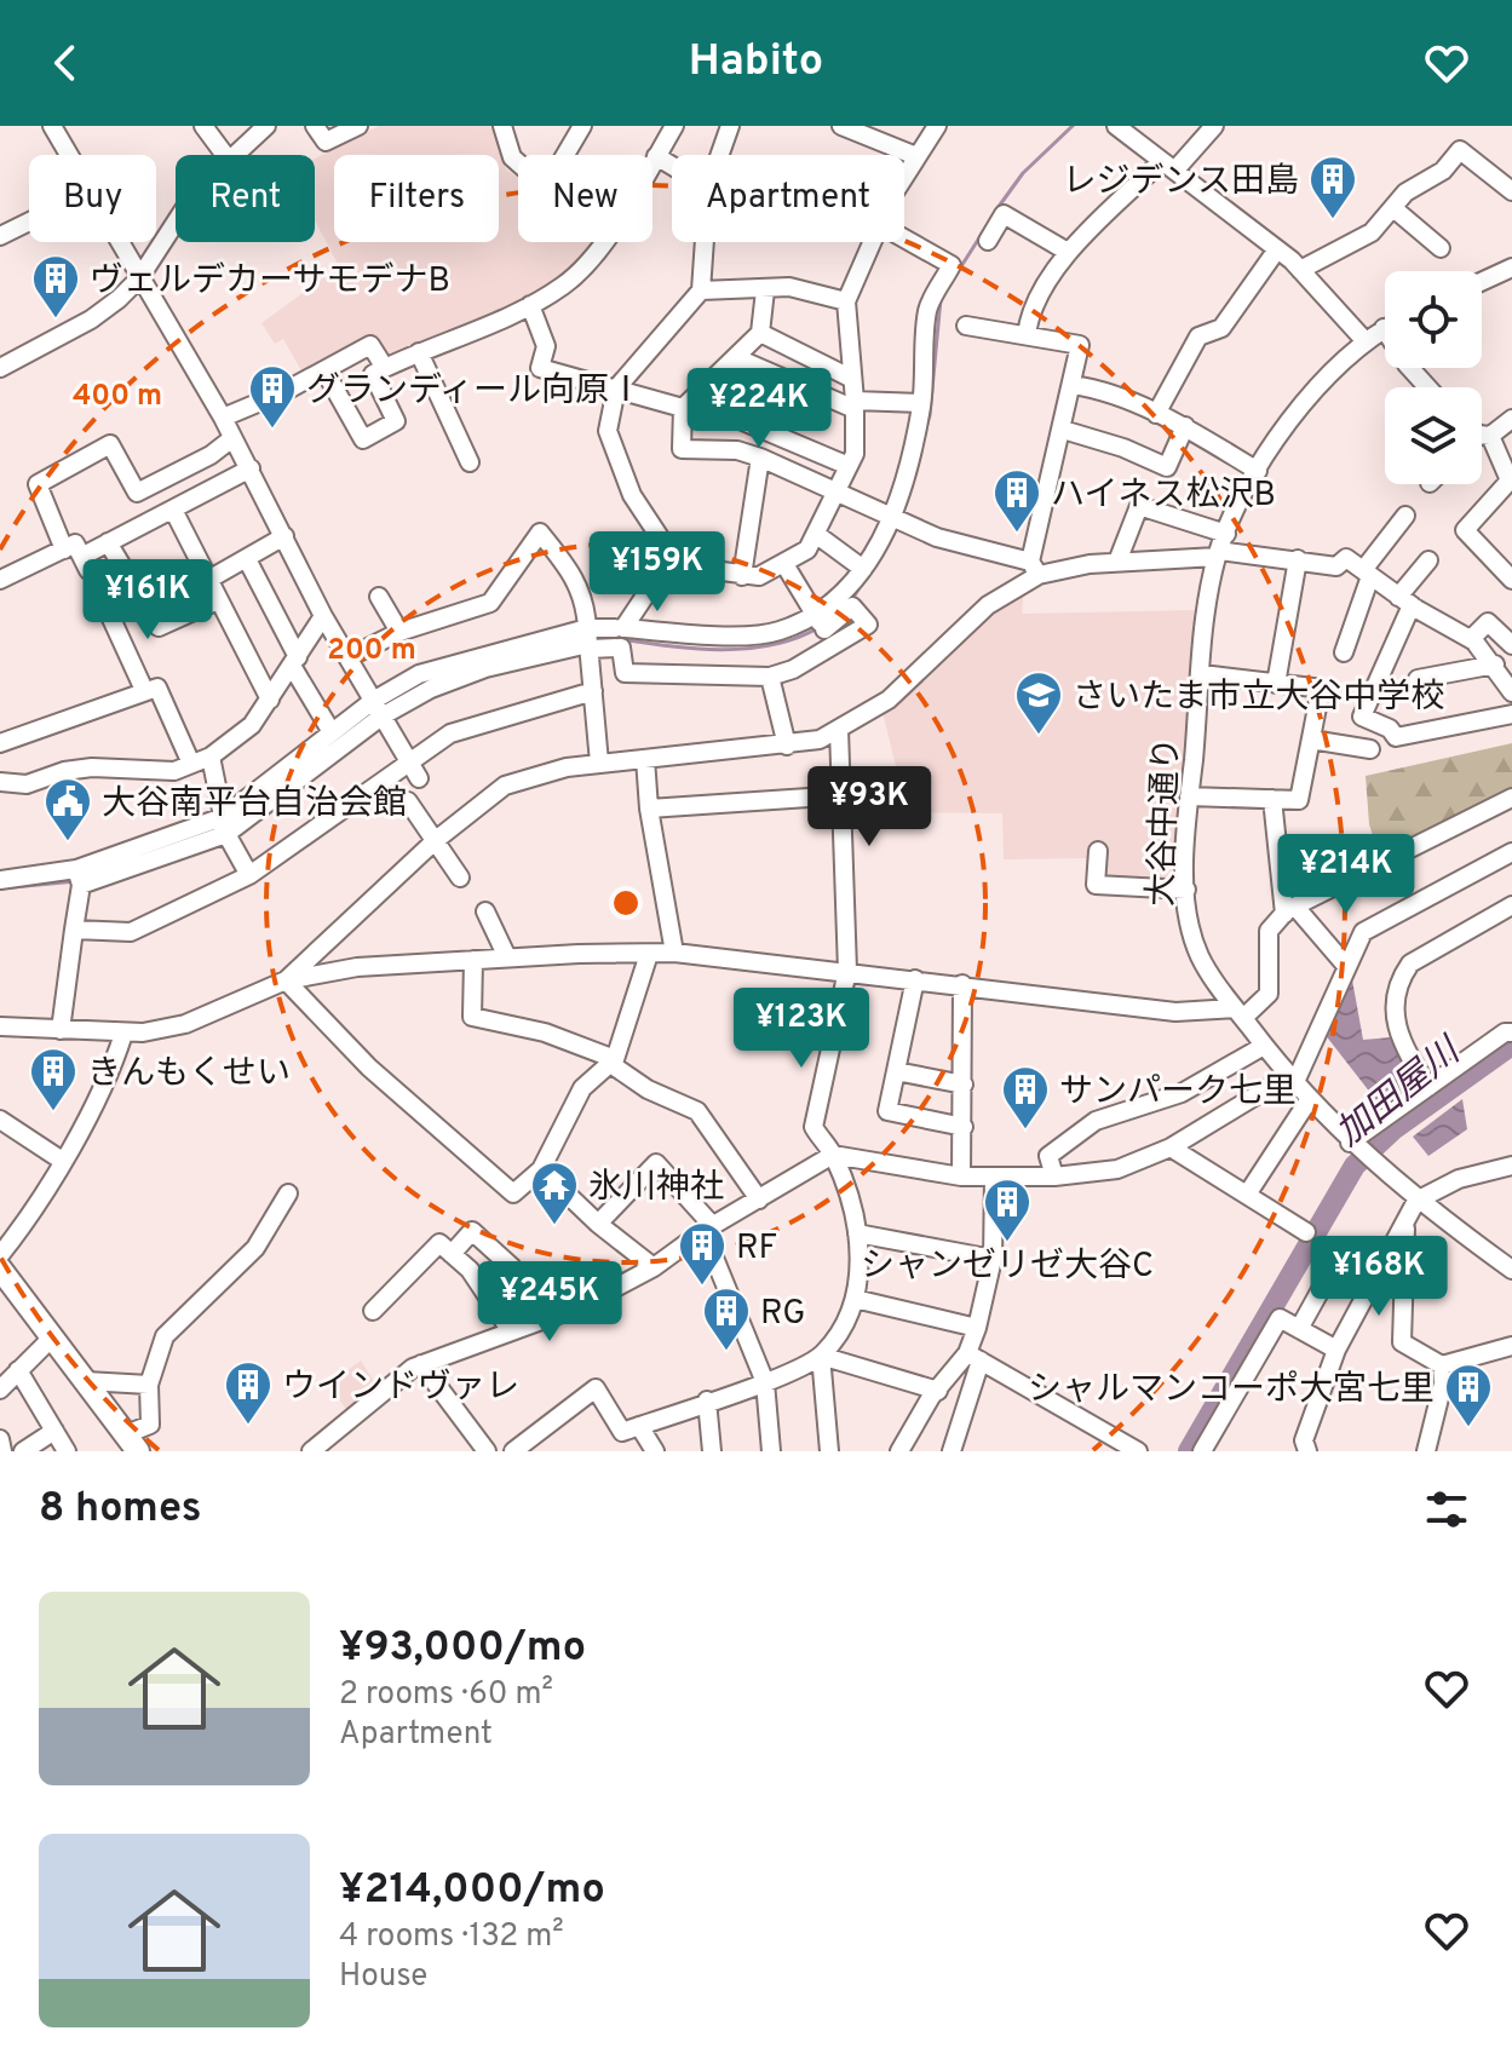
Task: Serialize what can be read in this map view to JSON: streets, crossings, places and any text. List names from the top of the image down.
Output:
{
  "streets": {
    "street": ["大谷中通り"]
  },
  "water": ["加田屋川"],
  "places": {
    "building": [
      "レジデンス田島",
      "ヴェルデカーサモデナB",
      "グランディール向原Ⅰ",
      "ハイネス松沢B",
      "きんもくせい",
      "サンパーク七里",
      "シャンゼリゼ大谷C",
      "RF",
      "RG",
      "ウインドヴァレ",
      "シャルマンコーポ大宮七里"
    ],
    "school or university": ["さいたま市立大谷中学校"],
    "public building": ["大谷南平台自治会館"],
    "temple": ["氷川神社"]
  },
  "page": {
    "header": "Habito",
    "chip": [
      "Buy",
      "Rent",
      "Filters",
      "New",
      "Apartment"
    ],
    "price": [
      "¥224K",
      "¥159K",
      "¥161K",
      "¥93K",
      "¥214K",
      "¥123K",
      "¥168K",
      "¥245K"
    ],
    "heading": "8 homes",
    "list": [
      {
        "name": "¥93,000/mo",
        "note": "2 rooms · 60 m² · Apartment"
      },
      {
        "name": "¥214,000/mo",
        "note": "4 rooms · 132 m² · House"
      }
    ]
  },
  "rings": ["400 m", "200 m"]
}
